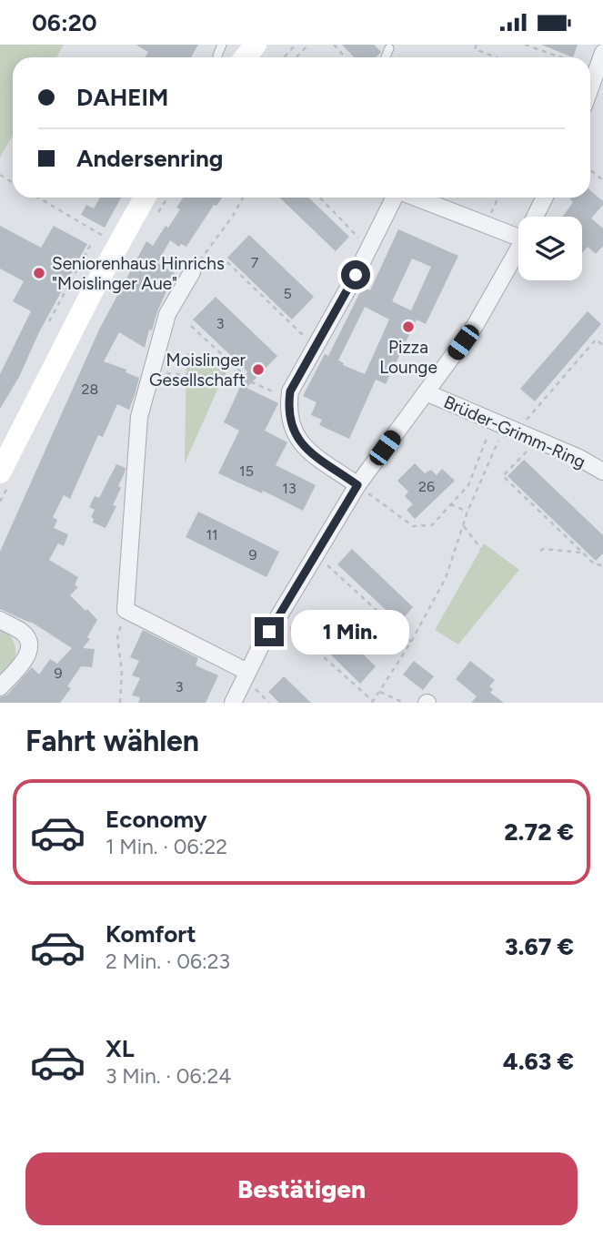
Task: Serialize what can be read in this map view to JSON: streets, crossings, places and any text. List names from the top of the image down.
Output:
{
  "streets": {
    "street": ["Brüder-Grimm-Ring"]
  },
  "places": ["Seniorenhaus Hinrichs \"Moislinger Aue\"", "Pizza Lounge", "Moislinger Gesellschaft"],
  "house_numbers": [
    "7",
    "5",
    "3",
    "28",
    "15",
    "26",
    "13",
    "11",
    "9",
    "9",
    "3"
  ],
  "page": {
    "status": "06:20",
    "banner": ["DAHEIM", "Andersenring"],
    "bubble": "1 Min.",
    "heading": "Fahrt wählen",
    "list": [
      {
        "name": "Economy",
        "note": "1 Min. · 06:22",
        "value": "2.72 €"
      },
      {
        "name": "Komfort",
        "note": "2 Min. · 06:23",
        "value": "3.67 €"
      },
      {
        "name": "XL",
        "note": "3 Min. · 06:24",
        "value": "4.63 €"
      }
    ],
    "buttons": "Bestätigen"
  }
}
